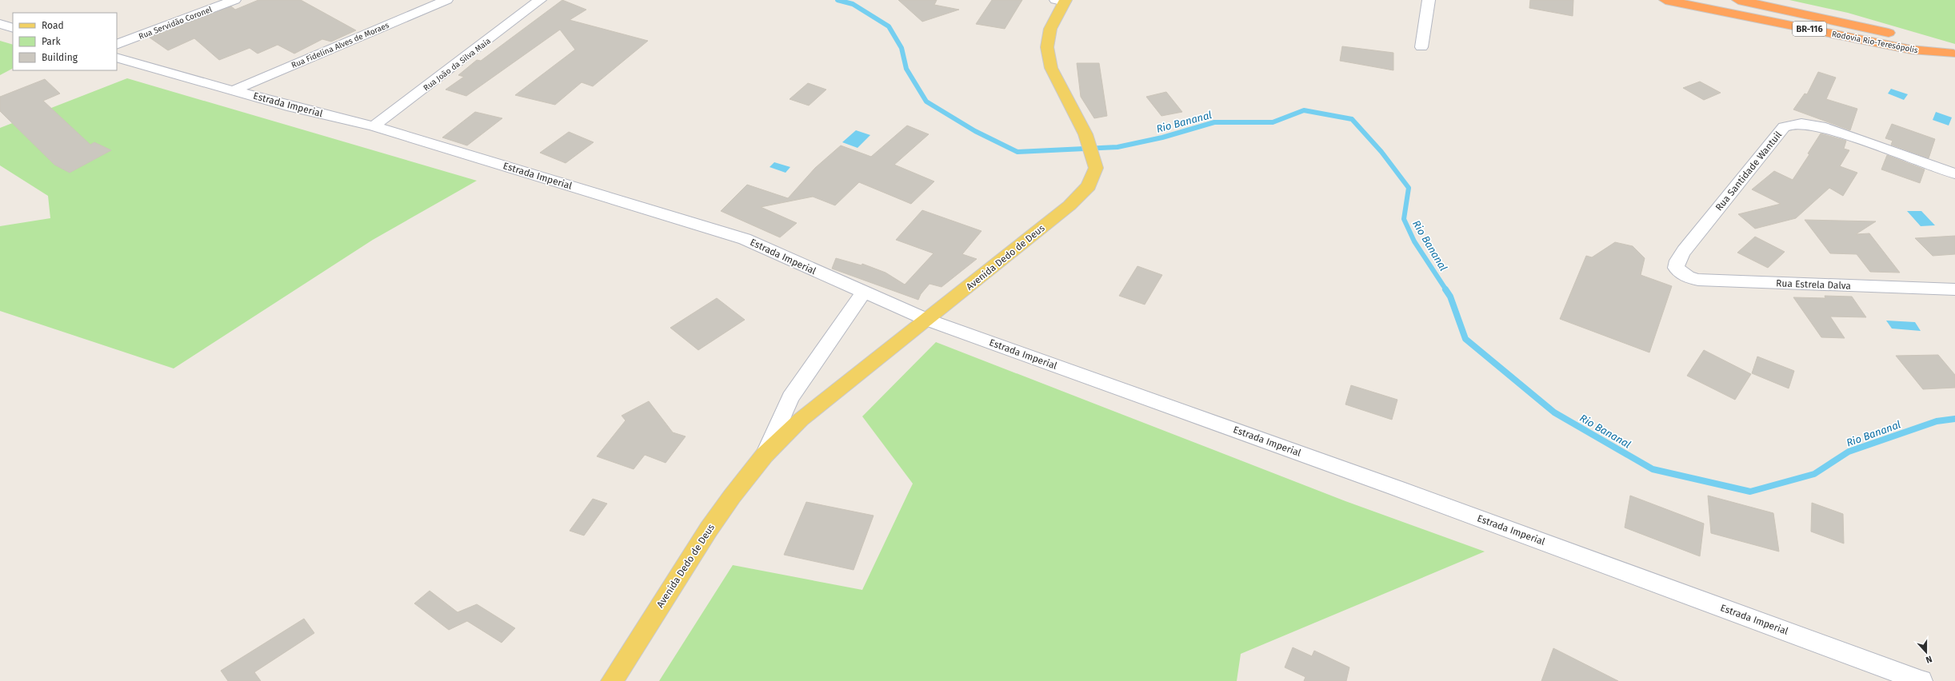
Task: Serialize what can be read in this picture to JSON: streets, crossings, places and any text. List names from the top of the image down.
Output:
{
  "streets": {
    "highway": ["BR-116", "Rodovia Rio-Teresópolis"],
    "main road": ["Avenida Dedo de Deus"],
    "street": [
      "Rua Servidão Coronel",
      "Rua Fidelina Alves de Moraes",
      "Rua João da Silva Maia",
      "Estrada Imperial",
      "Rua Santidade Wantuil",
      "Rua Estrela Dalva"
    ]
  },
  "crossings": [
    ["Rua Fidelina Alves de Moraes", "Estrada Imperial"],
    ["Rua João da Silva Maia", "Estrada Imperial"],
    ["Estrada Imperial", "Avenida Dedo de Deus"],
    ["Rua Santidade Wantuil", "Rua Estrela Dalva"]
  ],
  "water": ["Rio Bananal"],
  "legend": ["Road", "Park", "Building"],
  "north": "bottom"
}
